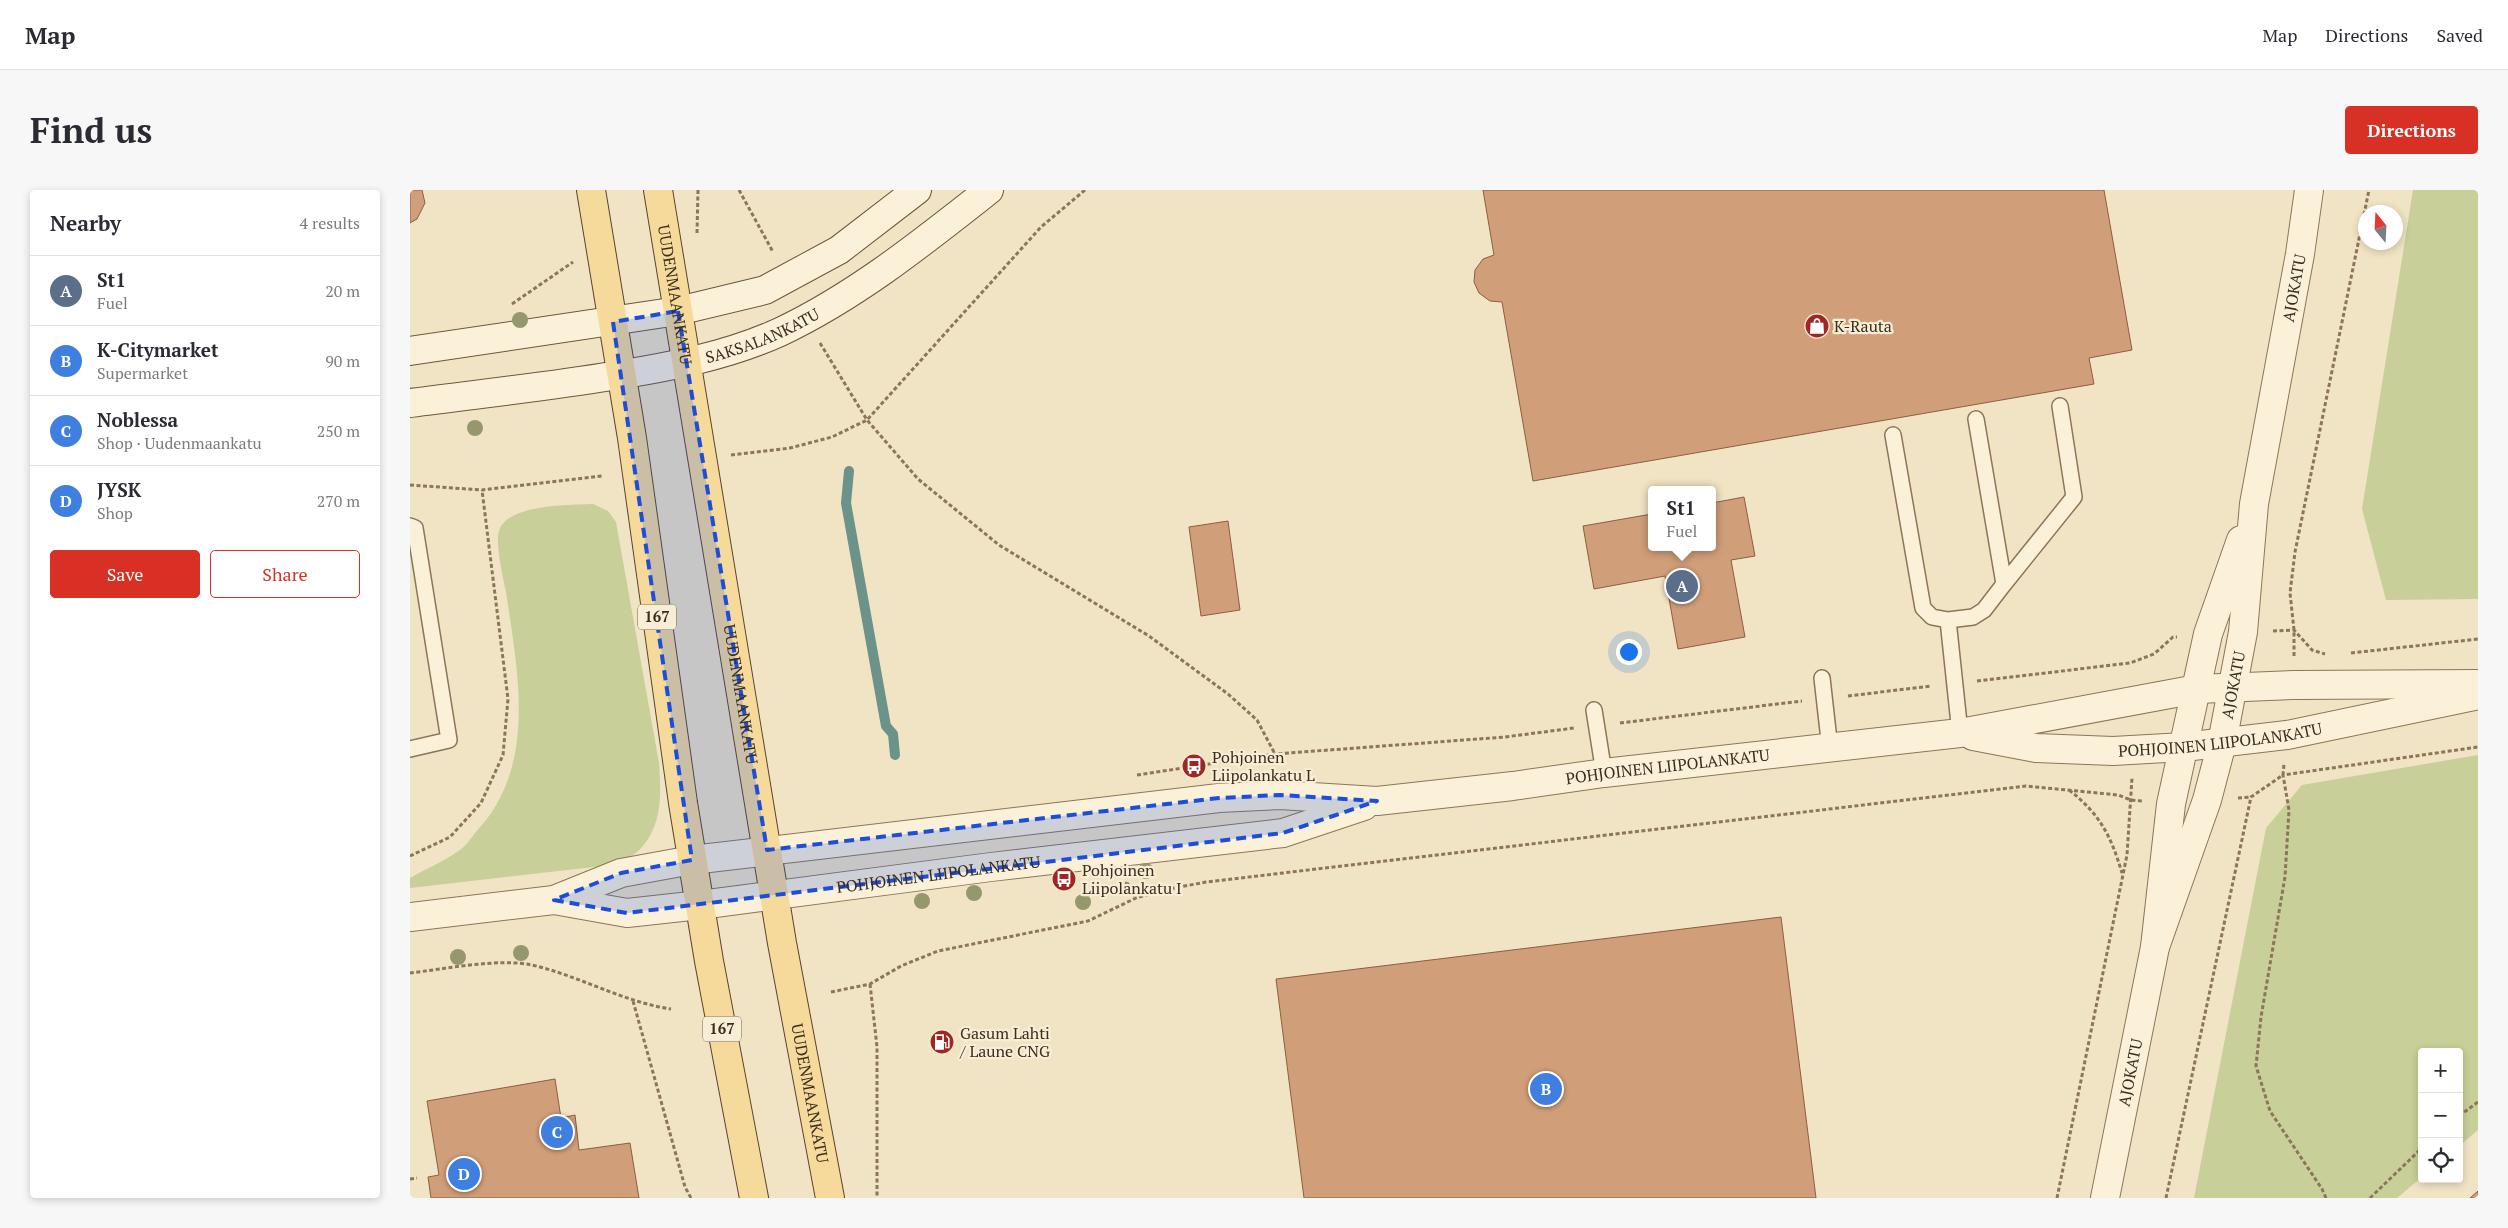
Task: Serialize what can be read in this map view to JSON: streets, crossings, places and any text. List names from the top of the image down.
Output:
{
  "streets": {
    "main road": ["UUDENMAANKATU", "167"],
    "street": ["AJOKATU", "SAKSALANKATU", "POHJOINEN LIIPOLANKATU"]
  },
  "crossings": [
    ["AJOKATU", "POHJOINEN LIIPOLANKATU"],
    ["UUDENMAANKATU", "SAKSALANKATU"],
    ["UUDENMAANKATU", "POHJOINEN LIIPOLANKATU"],
    ["SAKSALANKATU", "167"],
    ["167", "POHJOINEN LIIPOLANKATU"]
  ],
  "places": {
    "shop": ["K-Rauta"],
    "bus stop": ["Pohjoinen Liipolankatu L", "Pohjoinen Liipolankatu I"],
    "fuel station": ["Gasum Lahti / Laune CNG"]
  },
  "north": "top",
  "page": {
    "header": "Map",
    "nav": ["Map", "Directions", "Saved"],
    "buttons": [
      "Directions",
      ["Save", "Share"]
    ],
    "title": "Find us",
    "heading": ["Nearby", "4 results"],
    "list": [
      {
        "mark": "A",
        "name": "St1",
        "note": "Fuel",
        "value": "20 m"
      },
      {
        "mark": "B",
        "name": "K-Citymarket",
        "note": "Supermarket",
        "value": "90 m"
      },
      {
        "mark": "C",
        "name": "Noblessa",
        "note": "Shop · Uudenmaankatu",
        "value": "250 m"
      },
      {
        "mark": "D",
        "name": "JYSK",
        "note": "Shop",
        "value": "270 m"
      }
    ],
    "popup": ["St1", "Fuel"],
    "pins": [
      "A",
      "B",
      "C",
      "D"
    ],
    "map_buttons": ["+", "−"]
  }
}
